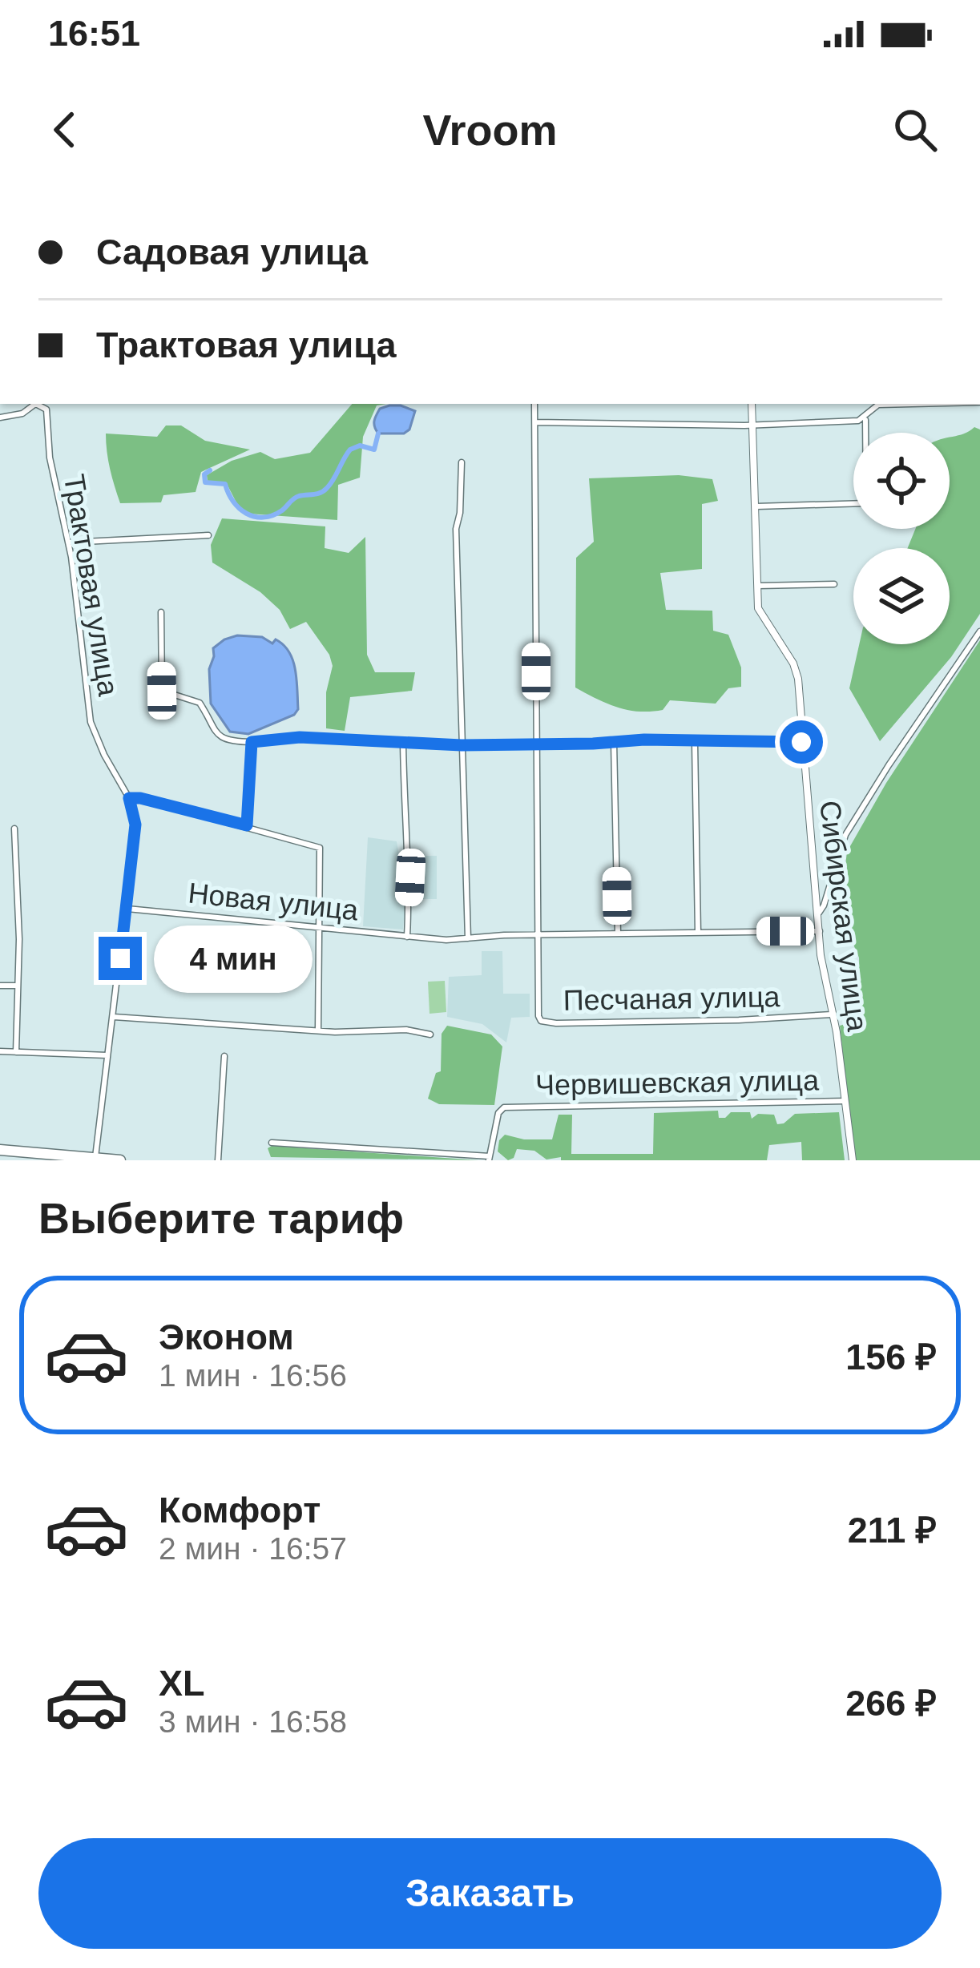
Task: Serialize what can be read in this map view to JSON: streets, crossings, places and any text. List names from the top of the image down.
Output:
{
  "streets": {
    "street": [
      "Трактовая улица",
      "Новая улица",
      "Сибирская улица",
      "Песчаная улица",
      "Червишевская улица"
    ]
  },
  "crossings": [
    ["Трактовая улица", "Новая улица"],
    ["Новая улица", "Сибирская улица"],
    ["Новая улица", "Песчаная улица"],
    ["Сибирская улица", "Песчаная улица"],
    ["Сибирская улица", "Червишевская улица"]
  ],
  "page": {
    "status": "16:51",
    "header": "Vroom",
    "banner": ["Садовая улица", "Трактовая улица"],
    "bubble": "4 мин",
    "heading": "Выберите тариф",
    "list": [
      {
        "name": "Эконом",
        "note": "1 мин · 16:56",
        "value": "156 ₽"
      },
      {
        "name": "Комфорт",
        "note": "2 мин · 16:57",
        "value": "211 ₽"
      },
      {
        "name": "XL",
        "note": "3 мин · 16:58",
        "value": "266 ₽"
      }
    ],
    "buttons": "Заказать"
  }
}
